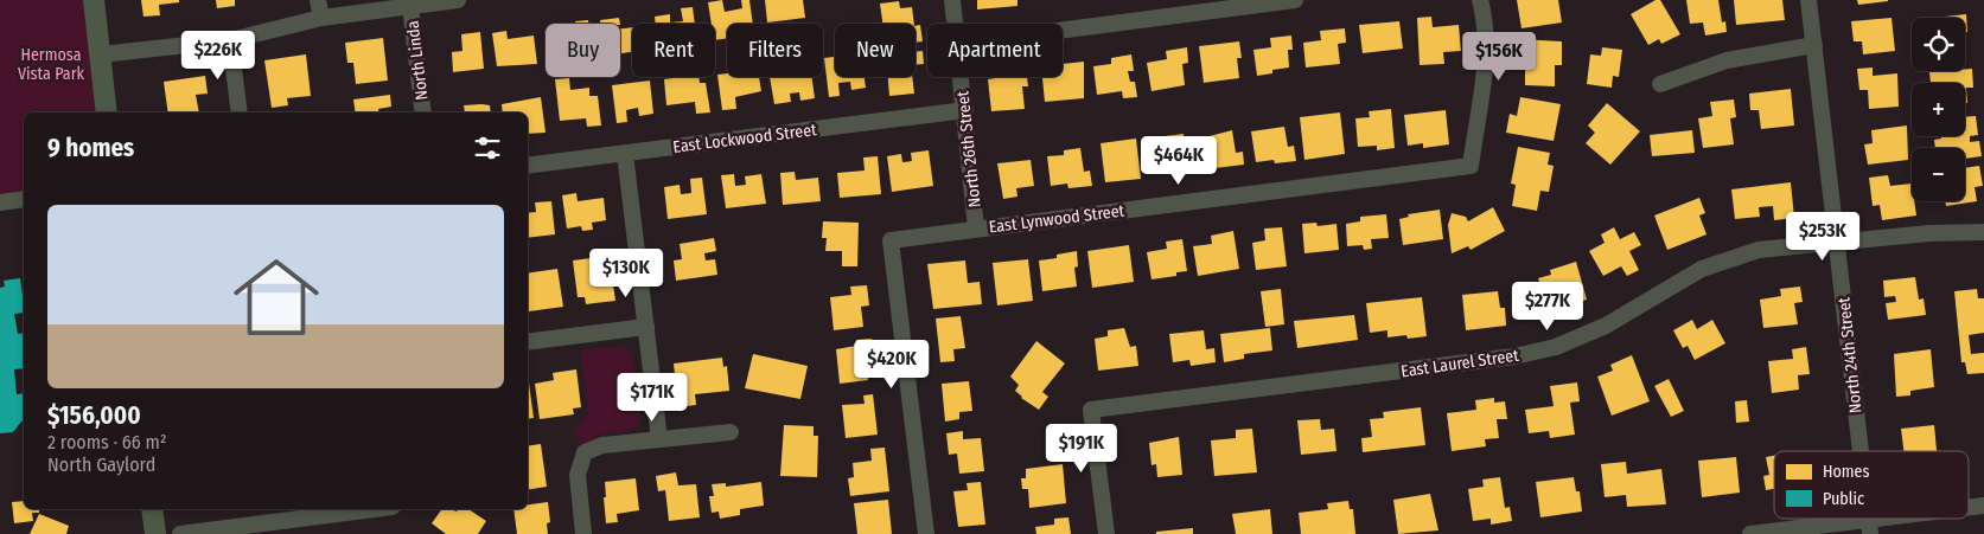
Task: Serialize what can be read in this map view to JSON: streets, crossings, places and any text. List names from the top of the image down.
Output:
{
  "streets": {
    "street": [
      "North Linda",
      "East Lockwood Street",
      "North 26th Street",
      "East Lynwood Street",
      "North 24th Street",
      "East Laurel Street"
    ]
  },
  "crossings": [
    ["East Lockwood Street", "North 26th Street"],
    ["North 26th Street", "East Lynwood Street"],
    ["North 24th Street", "East Laurel Street"]
  ],
  "parks": ["Hermosa Vista Park"],
  "legend": ["Homes", "Public"],
  "page": {
    "map_buttons": ["+", "−"],
    "chip": [
      "Buy",
      "Rent",
      "Filters",
      "New",
      "Apartment"
    ],
    "price": [
      "$226K",
      "$156K",
      "$464K",
      "$253K",
      "$130K",
      "$277K",
      "$420K",
      "$171K",
      "$191K"
    ],
    "heading": "9 homes",
    "list": [
      {
        "name": "$156,000",
        "note": "2 rooms · 66 m² · North Gaylord"
      }
    ]
  }
}
